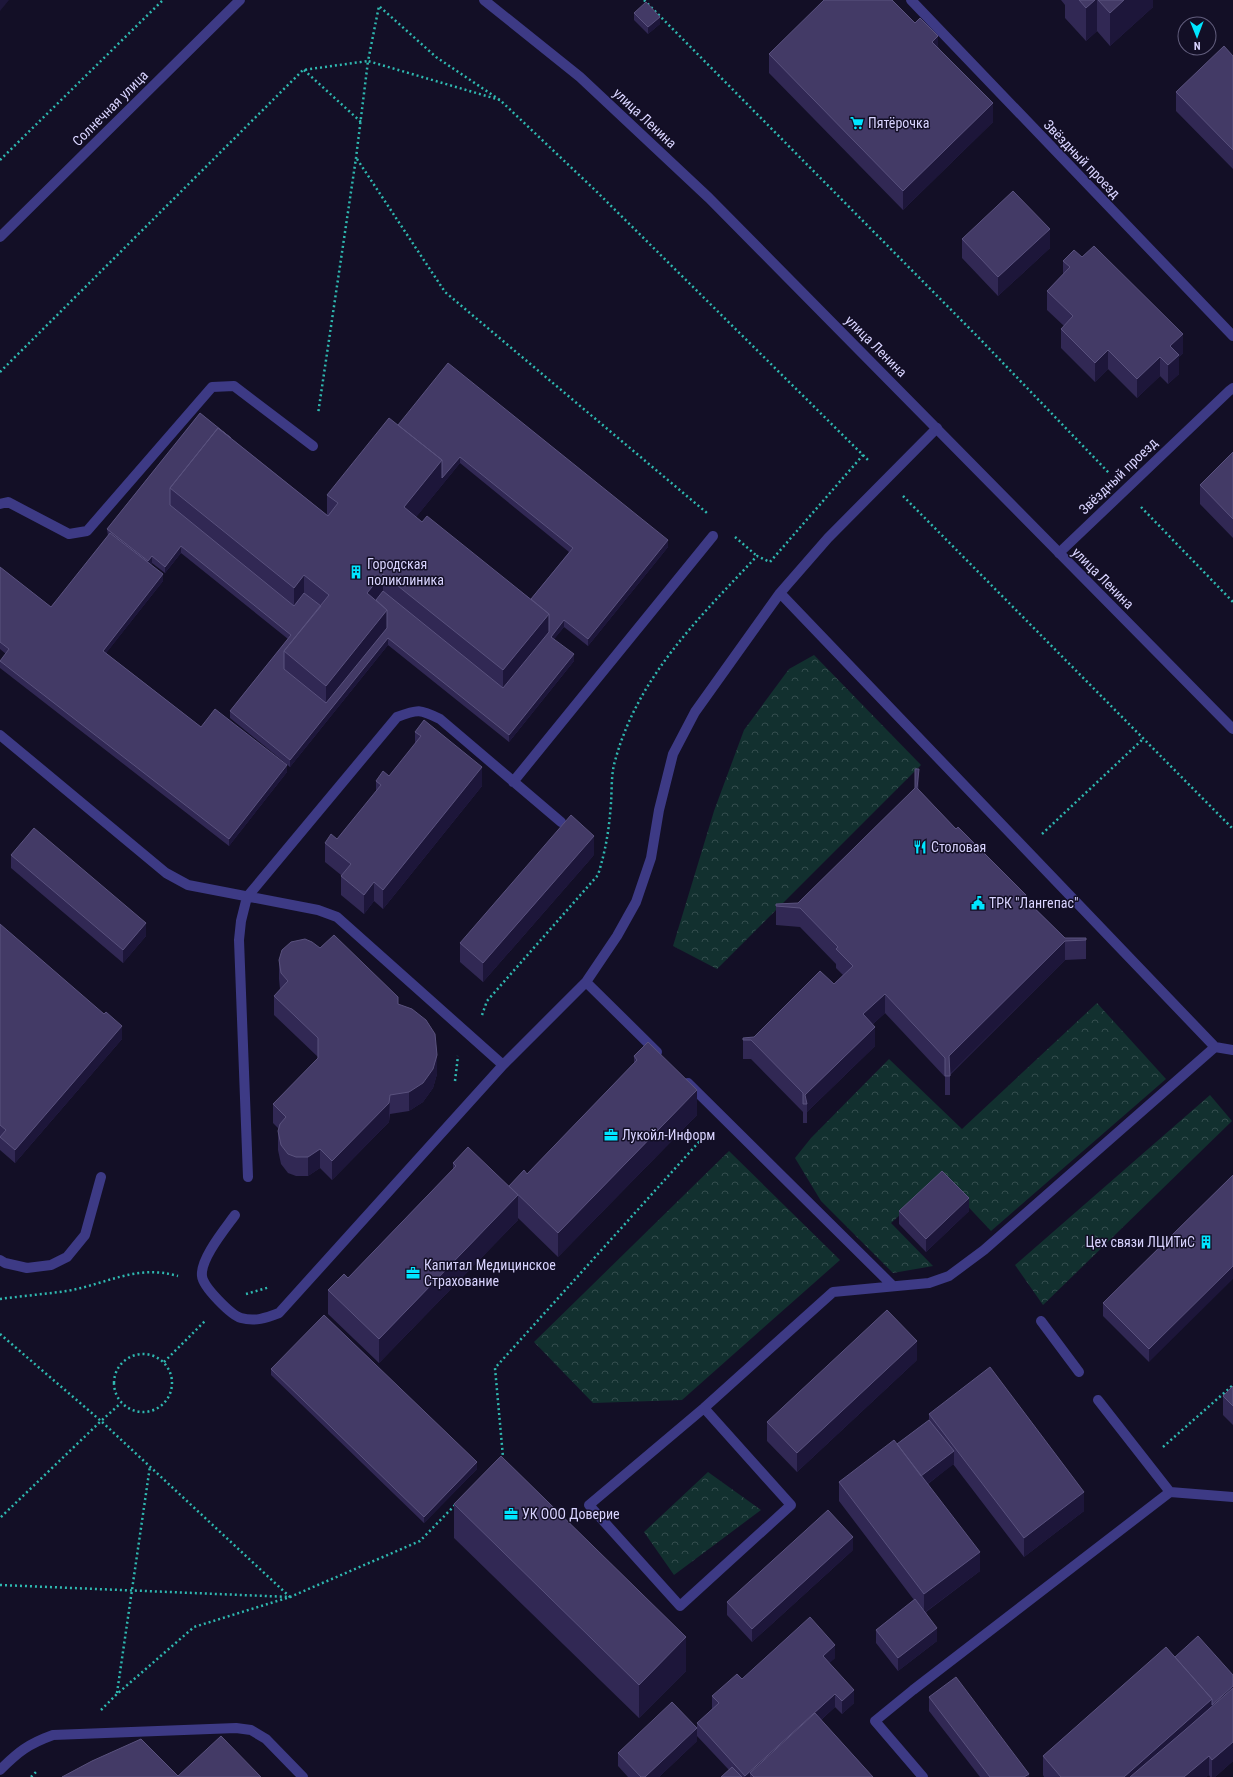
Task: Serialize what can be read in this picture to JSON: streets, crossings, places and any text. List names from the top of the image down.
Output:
{
  "streets": {
    "street": ["Солнечная улица", "улица Ленина", "Звёздный проезд"]
  },
  "crossings": [
    ["улица Ленина", "Звёздный проезд"]
  ],
  "places": {
    "supermarket": ["Пятёрочка"],
    "building": ["Городская поликлиника", "Цех связи ЛЦИТиС"],
    "restaurant": ["Столовая"],
    "public building": ["ТРК \"Лангепас\""],
    "office": ["Лукойл-Информ", "Капитал Медицинское Страхование", "УК ООО Доверие"]
  },
  "north": "bottom"
}
